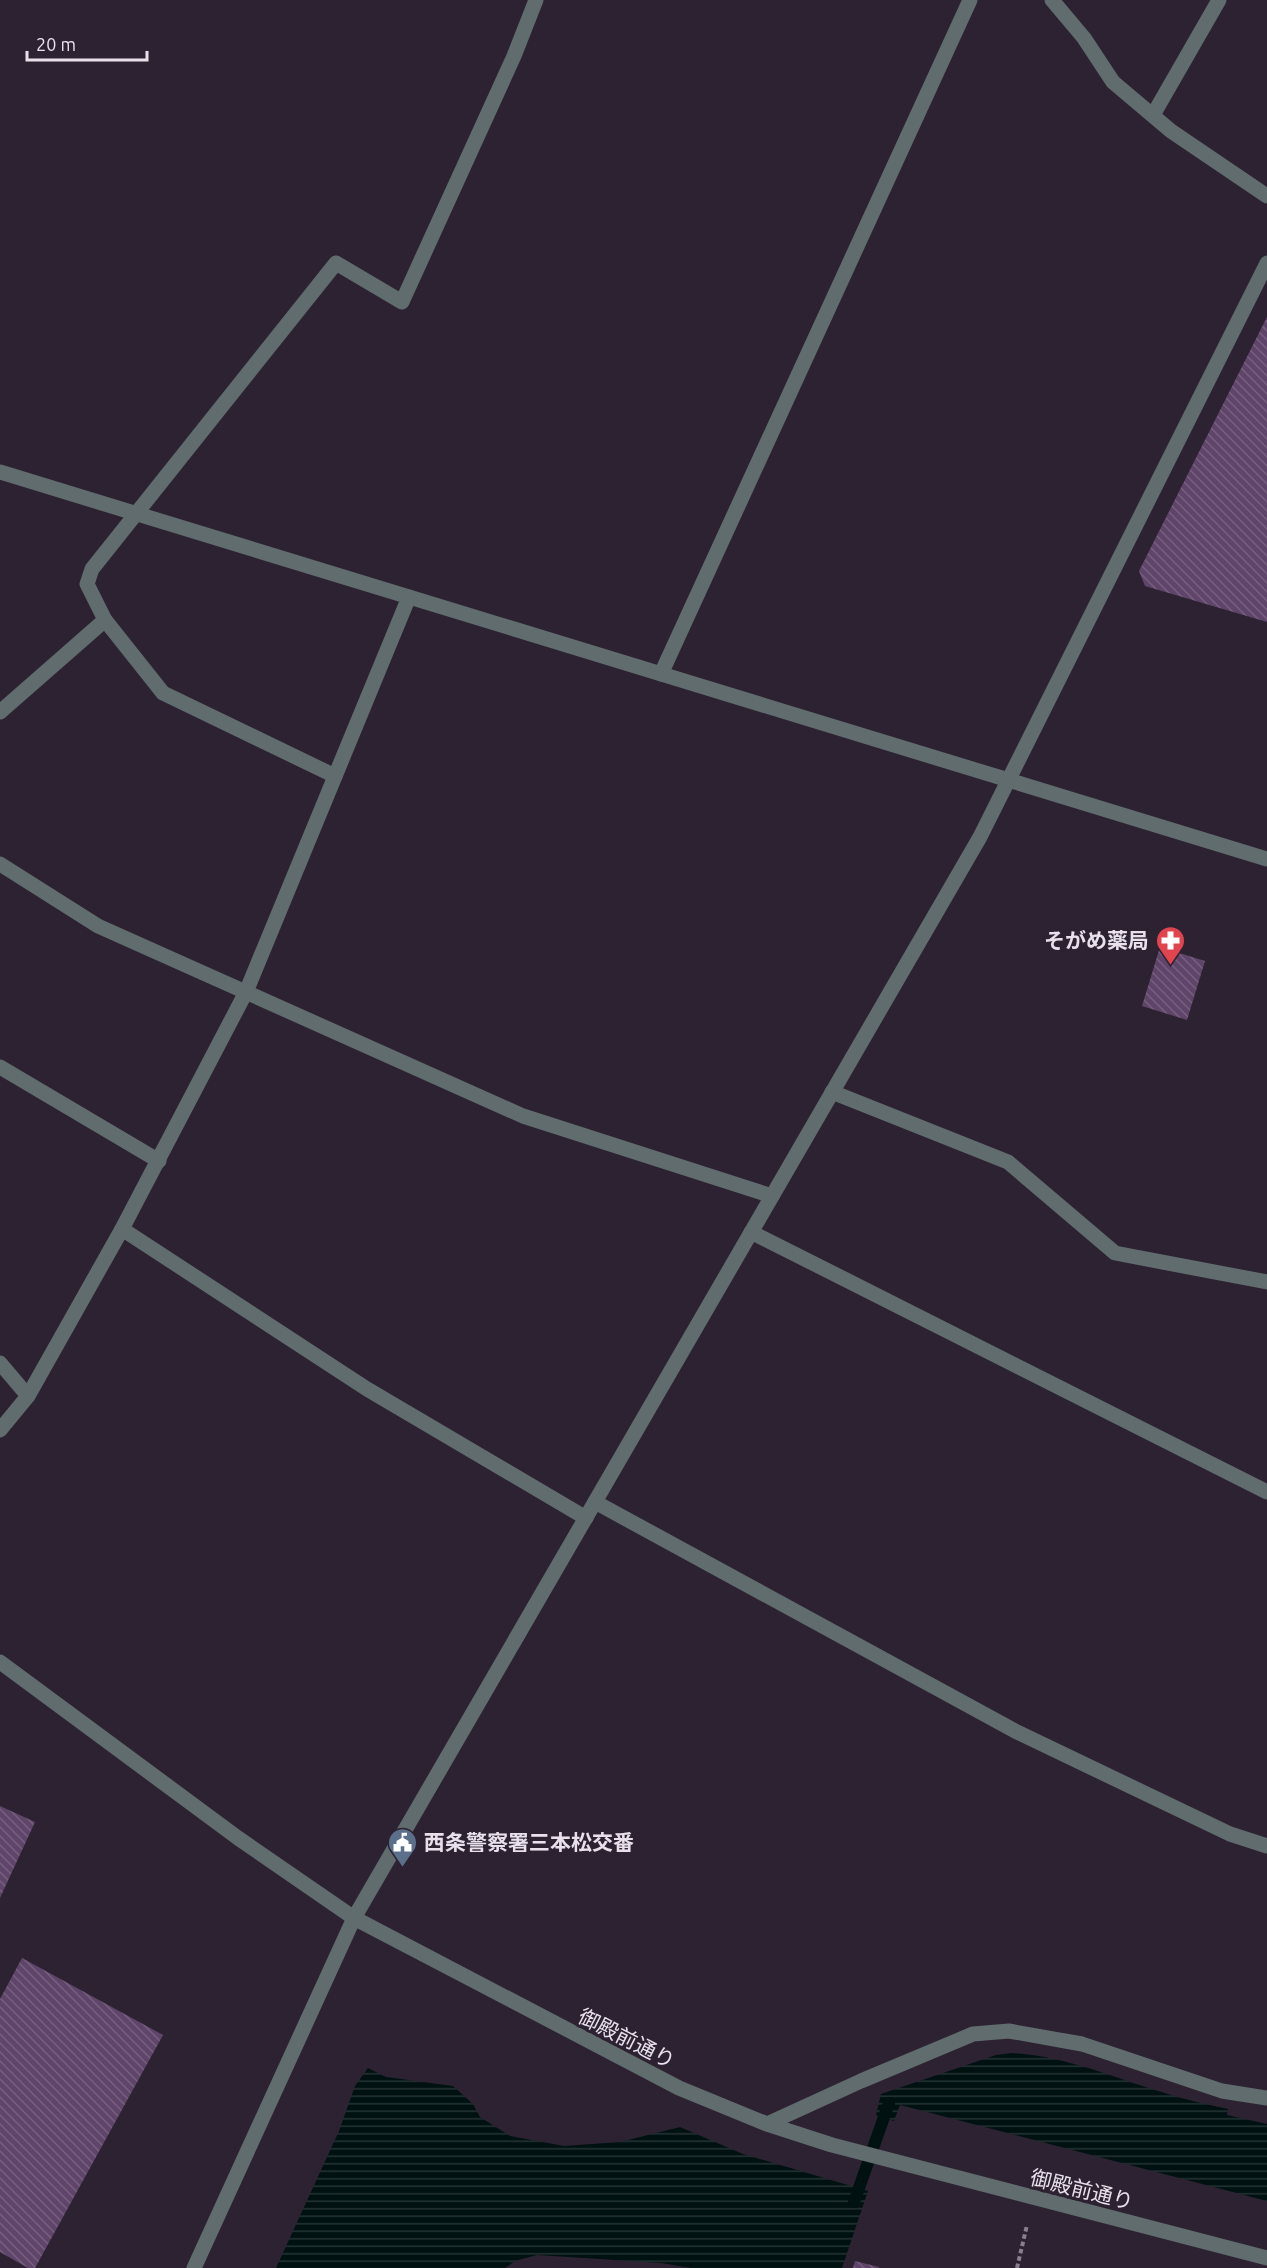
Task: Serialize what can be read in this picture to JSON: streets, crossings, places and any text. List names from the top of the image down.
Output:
{
  "streets": {
    "street": ["御殿前通り"]
  },
  "places": {
    "pharmacy": ["そがめ薬局"],
    "public building": ["西条警察署三本松交番"]
  },
  "scale_bar": "20 m"
}
